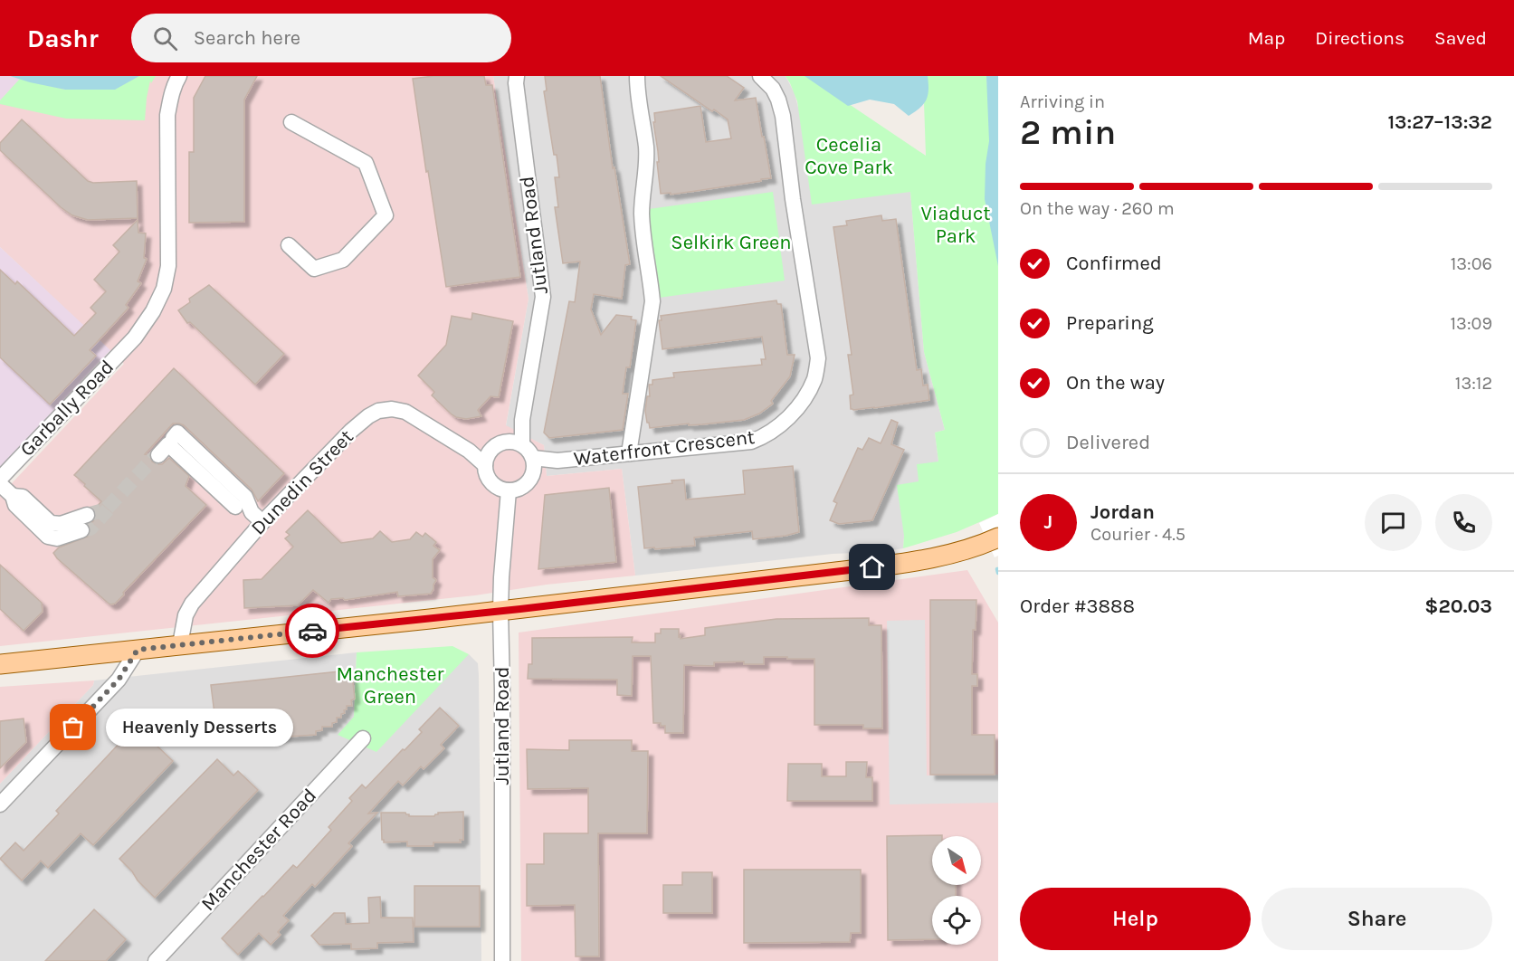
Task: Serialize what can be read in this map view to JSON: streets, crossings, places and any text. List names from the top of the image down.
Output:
{
  "streets": {
    "street": [
      "Jutland Road",
      "Garbally Road",
      "Waterfront Crescent",
      "Dunedin Street",
      "Manchester Road"
    ]
  },
  "crossings": [
    ["Jutland Road", "Waterfront Crescent"],
    ["Jutland Road", "Dunedin Street"],
    ["Waterfront Crescent", "Dunedin Street"]
  ],
  "parks": [
    "Cecelia Cove Park",
    "Viaduct Park",
    "Selkirk Green",
    "Manchester Green"
  ],
  "places": ["Heavenly Desserts"],
  "north": "bottom right",
  "page": {
    "header": "Dashr",
    "search": "Search here",
    "nav": ["Map", "Directions", "Saved"],
    "heading": ["2 min", "Arriving in", "13:27–13:32"],
    "panel": [
      "Jordan",
      "Courier · 4.5",
      "Order #3888",
      "$20.03"
    ],
    "bar": "On the way · 260 m",
    "list": [
      ["Confirmed", "13:06"],
      ["Preparing", "13:09"],
      ["On the way", "13:12"],
      "Delivered"
    ],
    "round": "J",
    "bubble": "Heavenly Desserts",
    "buttons": ["Help", "Share"]
  }
}
